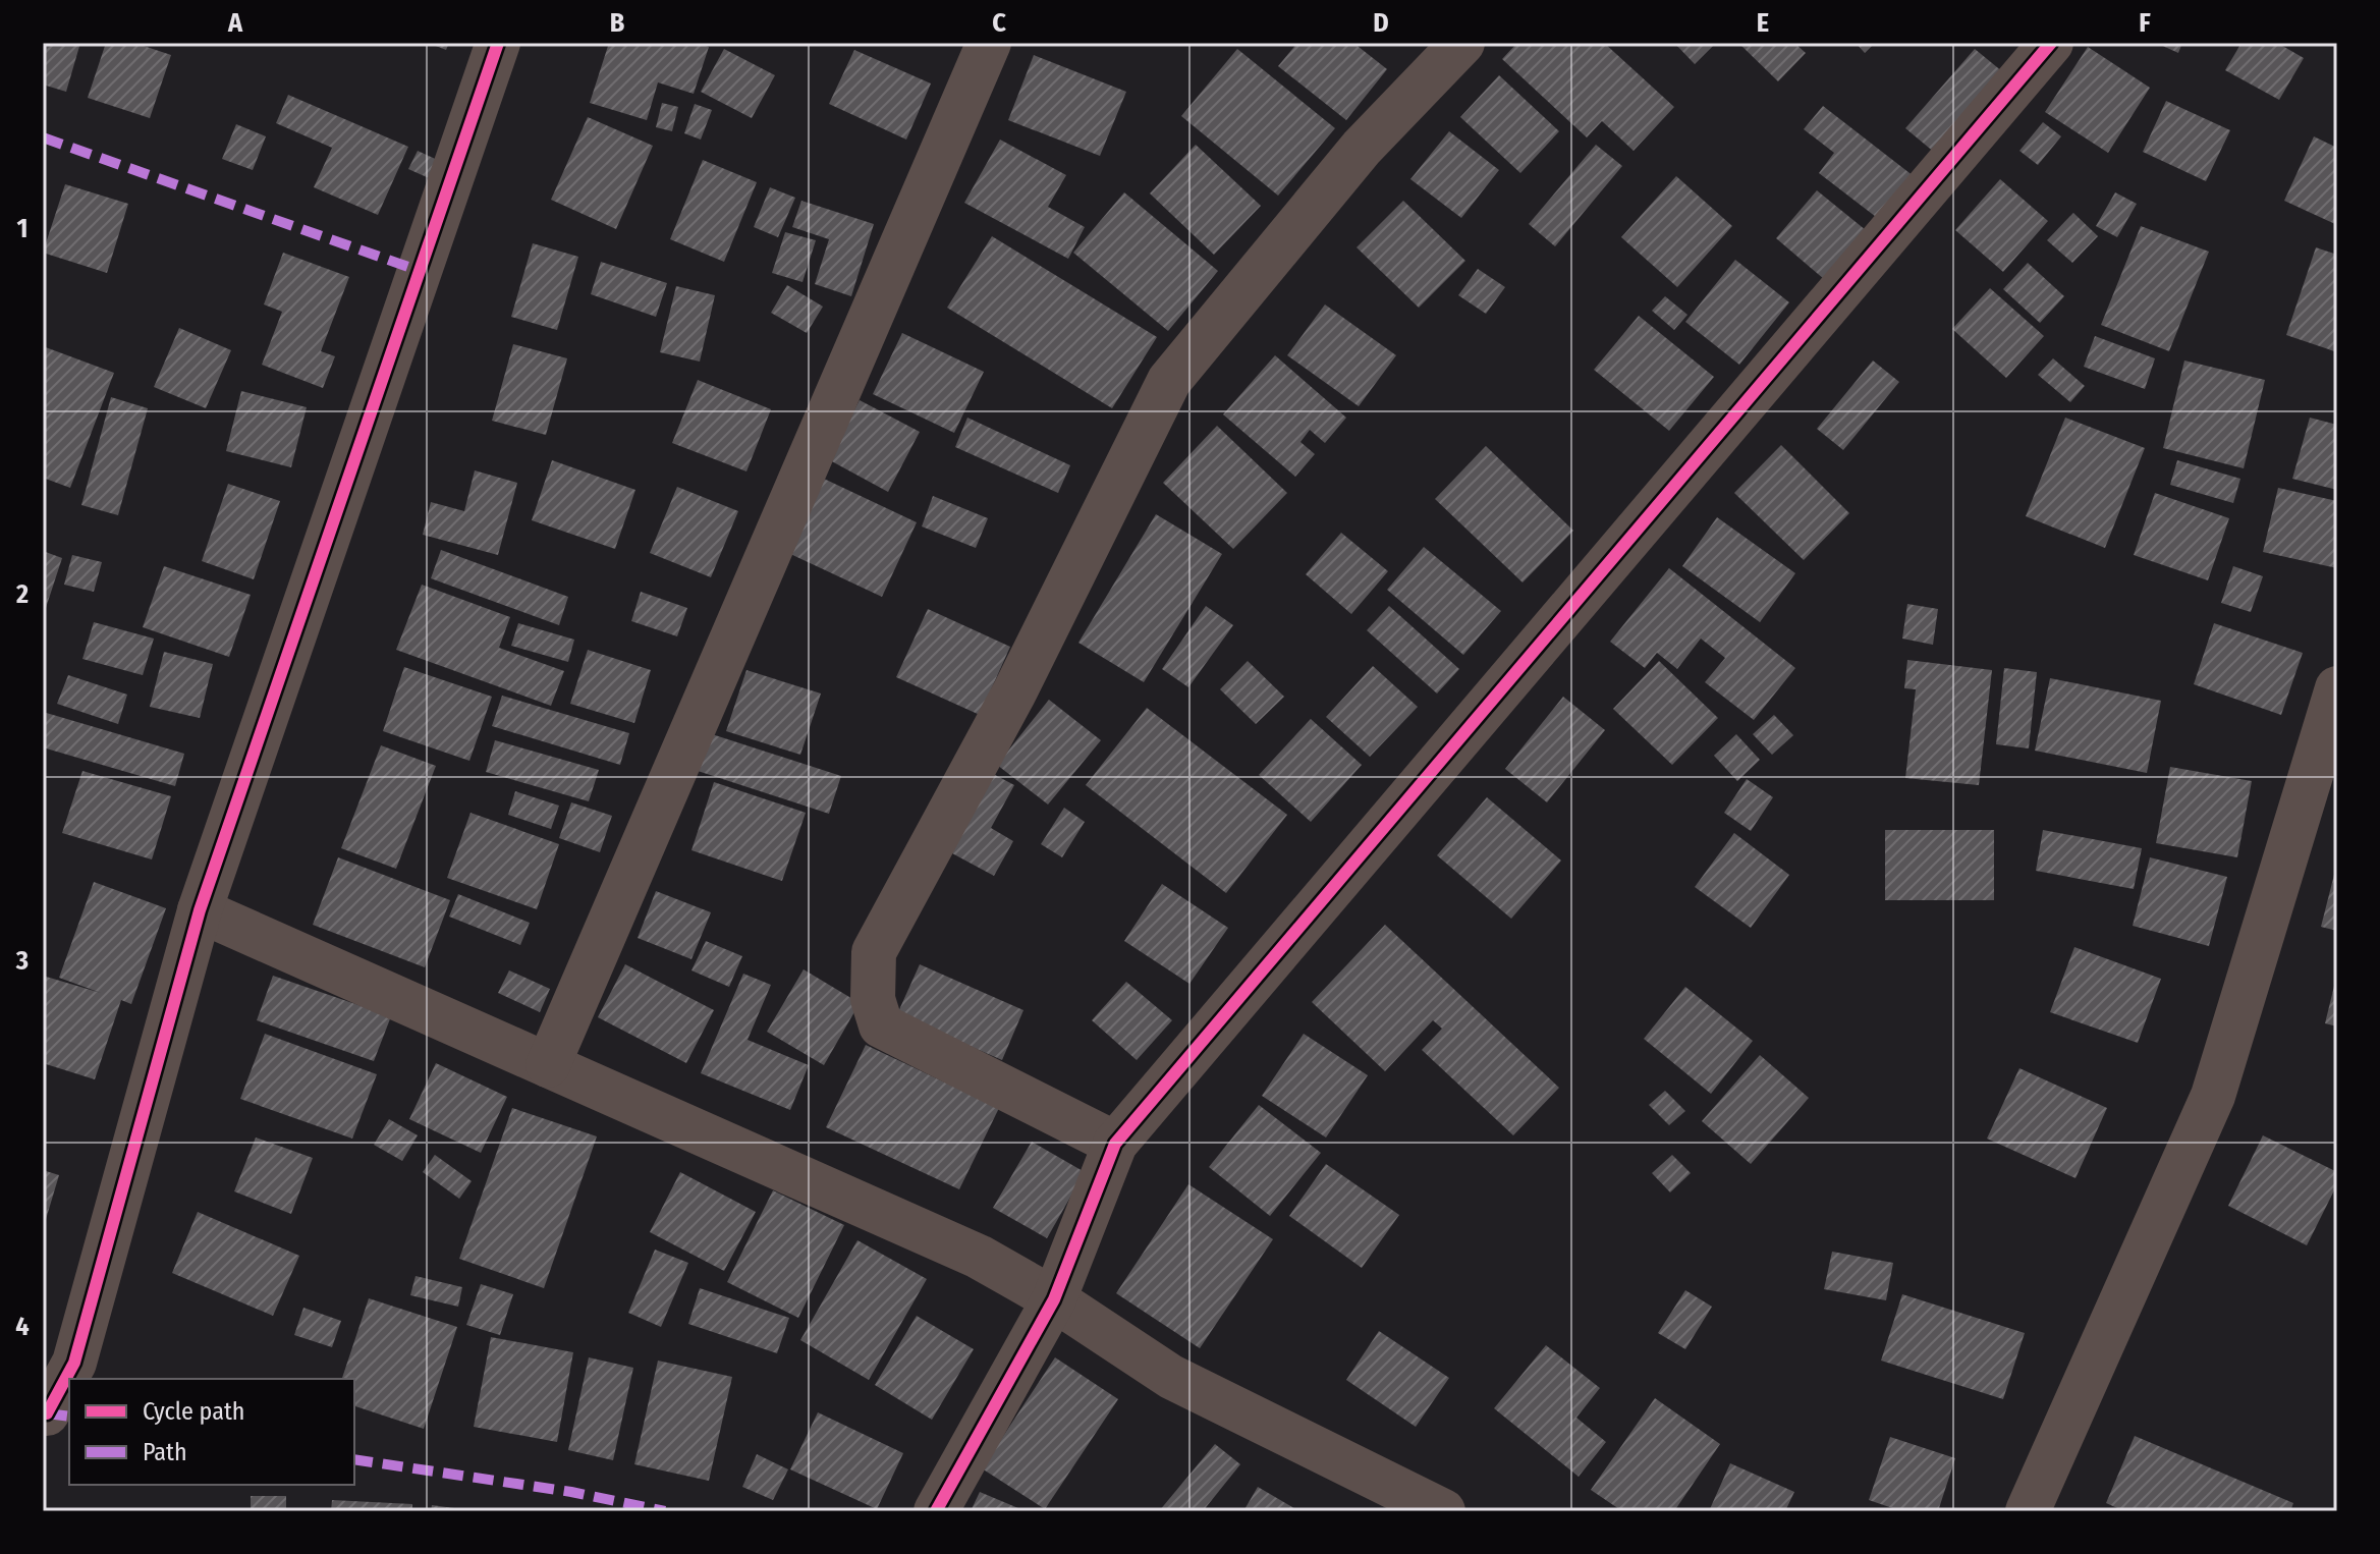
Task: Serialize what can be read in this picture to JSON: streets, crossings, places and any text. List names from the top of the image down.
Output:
{
  "legend": ["Cycle path", "Path"],
  "grid": {
    "columns": [
      "A",
      "B",
      "C",
      "D",
      "E",
      "F"
    ],
    "rows": [
      "1",
      "2",
      "3",
      "4"
    ]
  }
}
